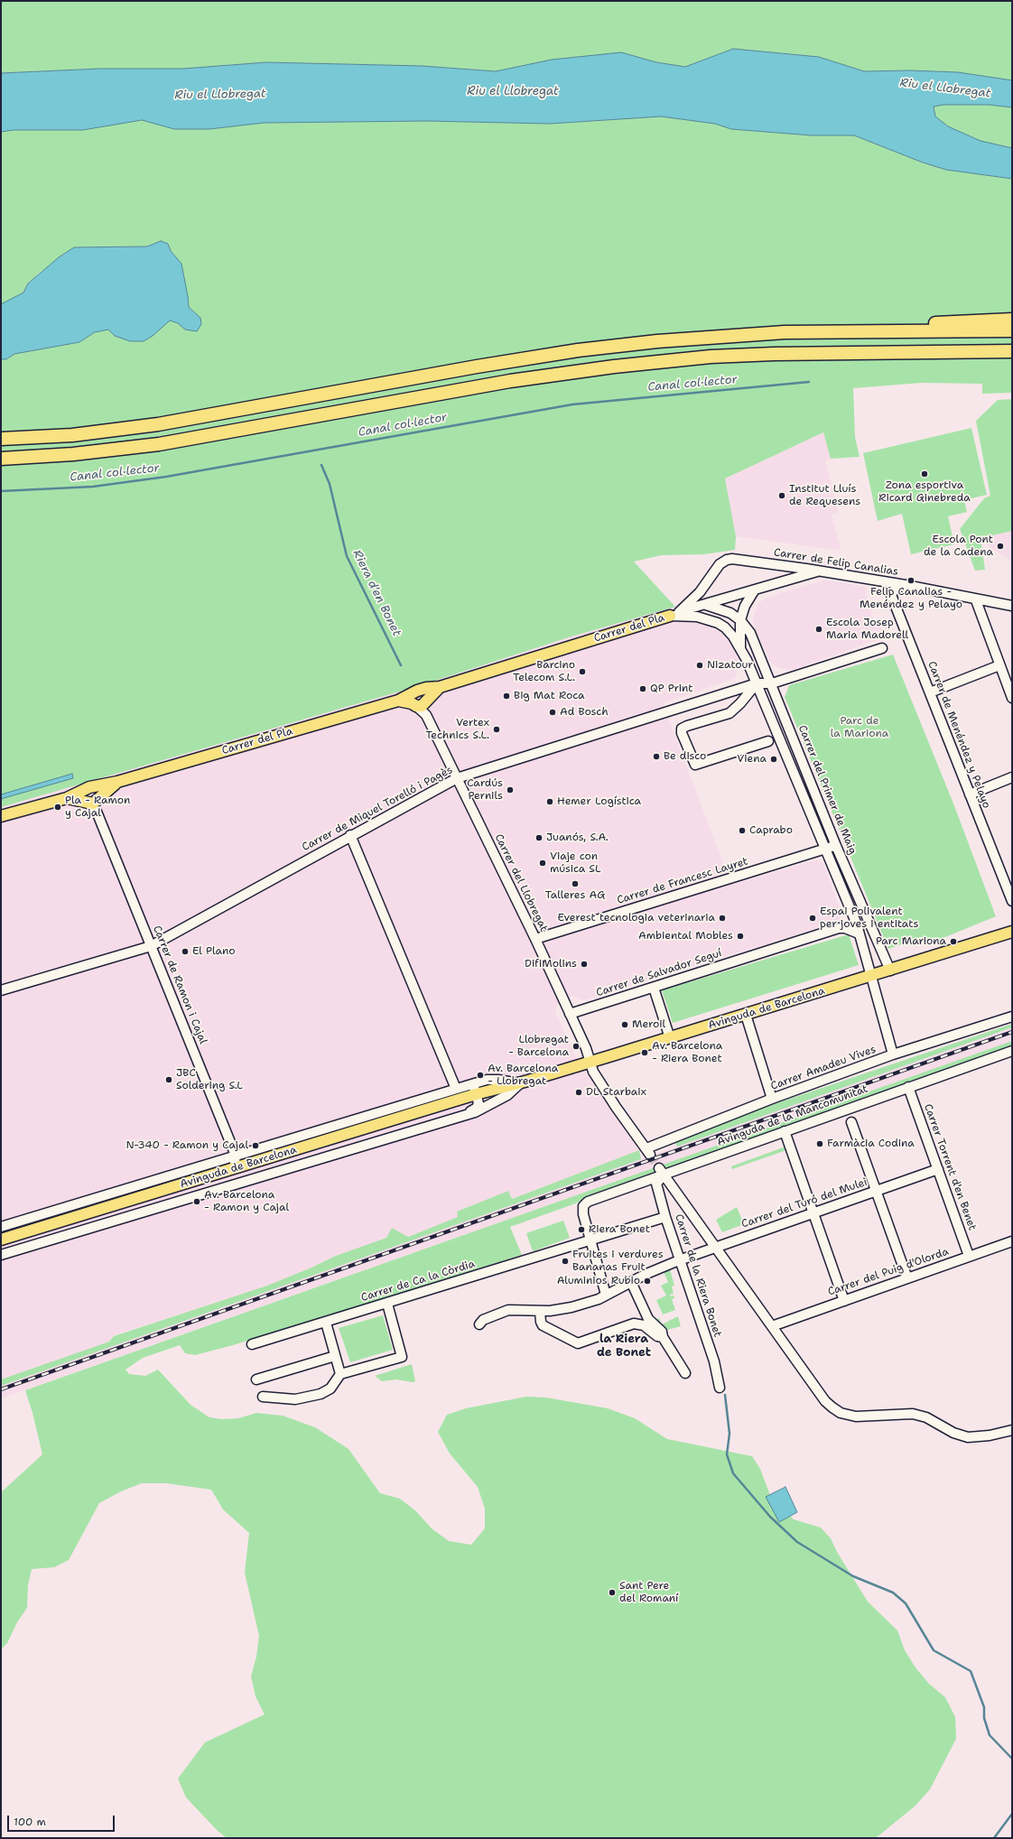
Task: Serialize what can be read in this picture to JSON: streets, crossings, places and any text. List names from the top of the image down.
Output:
{
  "streets": {
    "main road": ["Carrer del Pla", "Avinguda de Barcelona"],
    "street": [
      "Carrer de Felip Canalias",
      "Carrer de Menéndez y Pelayo",
      "Carrer del Primer de Maig",
      "Carrer de Miquel Torelló i Pagès",
      "Carrer de Francesc Layret",
      "Carrer del Llobregat",
      "Carrer de Salvador Seguí",
      "Carrer de Ramon i Cajal",
      "Carrer Amadeu Vives",
      "Avinguda de la Mancomunitat",
      "Carrer Torrent d'en Benet",
      "Carrer del Turó del Mulei",
      "Carrer del Puig d'Olorda",
      "Carrer de la Riera Bonet",
      "Carrer de Ca la Còrdia"
    ]
  },
  "crossings": [
    ["Carrer de Felip Canalias", "Carrer del Pla"],
    ["Carrer de Felip Canalias", "Carrer de Menéndez y Pelayo"],
    ["Carrer del Pla", "Carrer del Primer de Maig"],
    ["Carrer del Pla", "Carrer del Llobregat"],
    ["Carrer del Pla", "Carrer de Ramon i Cajal"],
    ["Carrer del Primer de Maig", "Carrer de Miquel Torelló i Pagès"],
    ["Carrer del Primer de Maig", "Carrer de Francesc Layret"],
    ["Carrer del Primer de Maig", "Avinguda de Barcelona"],
    ["Carrer de Miquel Torelló i Pagès", "Carrer del Llobregat"],
    ["Carrer de Miquel Torelló i Pagès", "Carrer de Ramon i Cajal"],
    ["Carrer de Francesc Layret", "Carrer del Llobregat"],
    ["Carrer del Llobregat", "Carrer de Salvador Seguí"],
    ["Carrer del Llobregat", "Avinguda de Barcelona"],
    ["Carrer del Llobregat", "Carrer Amadeu Vives"],
    ["Carrer de Ramon i Cajal", "Avinguda de Barcelona"],
    ["Avinguda de Barcelona", "Carrer Amadeu Vives"],
    ["Avinguda de la Mancomunitat", "Carrer Torrent d'en Benet"],
    ["Avinguda de la Mancomunitat", "Carrer de la Riera Bonet"],
    ["Avinguda de la Mancomunitat", "Carrer de Ca la Còrdia"],
    ["Carrer Torrent d'en Benet", "Carrer del Turó del Mulei"],
    ["Carrer Torrent d'en Benet", "Carrer del Puig d'Olorda"],
    ["Carrer del Turó del Mulei", "Carrer de la Riera Bonet"],
    ["Carrer del Puig d'Olorda", "Carrer de la Riera Bonet"],
    ["Carrer de la Riera Bonet", "Carrer de Ca la Còrdia"]
  ],
  "districts": ["la Riera de Bonet"],
  "water": ["Riu el Llobregat", "Canal col·lector", "Riera d'en Bonet"],
  "parks": ["Parc de la Mariona"],
  "places": [
    "Zona esportiva Ricard Ginebreda",
    "Institut Lluís de Requesens",
    "Escola Pont de la Cadena",
    "Felip Canalias - Menéndez y Pelayo",
    "Escola Josep Maria Madorell",
    "Nizatour",
    "Barcino Telecom S.L.",
    "QP Print",
    "Big Mat Roca",
    "Ad Bosch",
    "Vertex Technics S.L.",
    "Be disco",
    "Viena",
    "Cardús Pernils",
    "Hemer Logística",
    "Pla - Ramon y Cajal",
    "Caprabo",
    "Juanós, S.A.",
    "Viaje con música SL",
    "Talleres AG",
    "Everest tecnologia veterinaria",
    "Espai Polivalent per joves i entitats",
    "Ambiental Mobles",
    "Parc Mariona",
    "El Plano",
    "DifiMolins",
    "Meroil",
    "Llobregat - Barcelona",
    "Av. Barcelona - Riera Bonet",
    "Av. Barcelona - Llobregat",
    "JBC Soldering S.L",
    "DL Starbaix",
    "Farmàcia Codina",
    "N-340 - Ramon y Cajal",
    "Av. Barcelona - Ramon y Cajal",
    "Riera Bonet",
    "Fruites i verdures Bananas Fruit",
    "Aluminios Rubio",
    "Sant Pere del Romaní"
  ],
  "scale_bar": "100 m"
}
